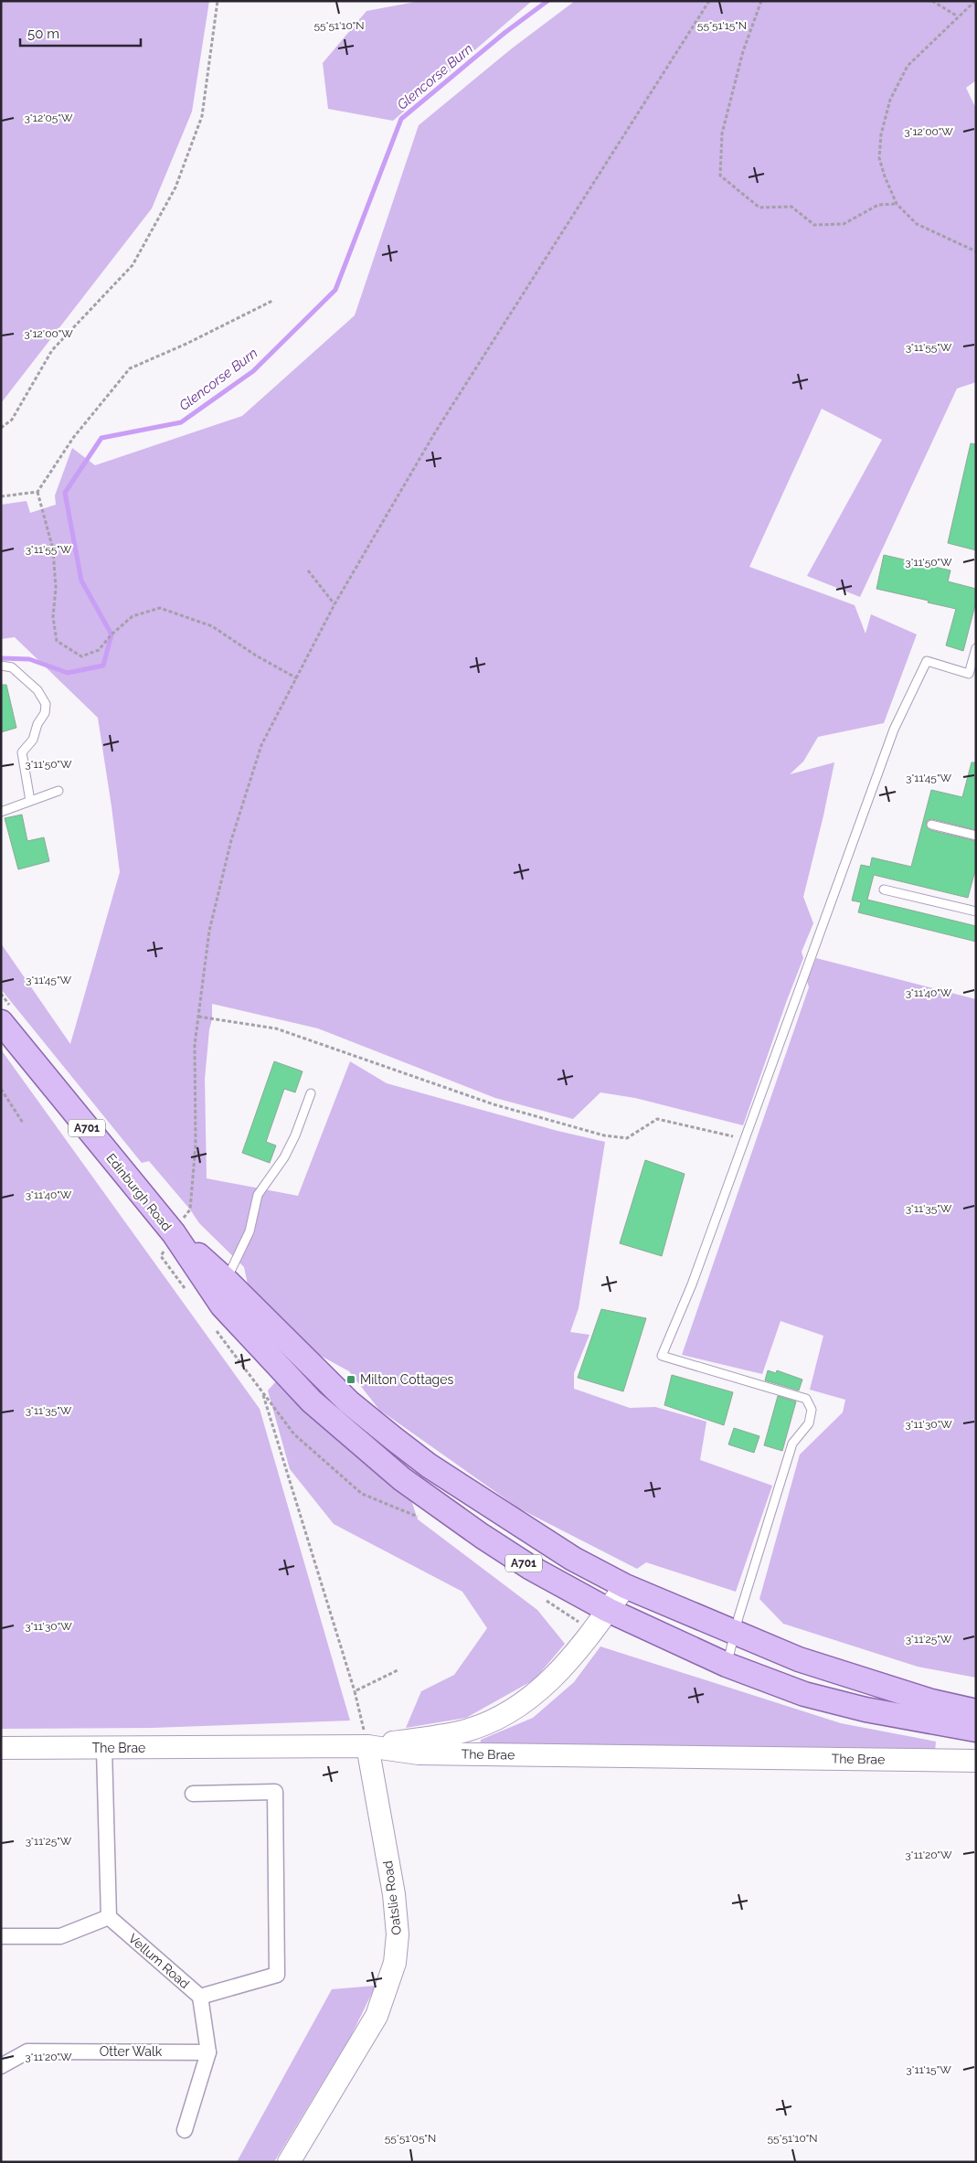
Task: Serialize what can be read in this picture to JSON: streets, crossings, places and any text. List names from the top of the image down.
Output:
{
  "streets": {
    "main road": [
      "A701",
      "Edinburgh Road",
      "The Brae",
      "Oatslie Road"
    ],
    "street": ["Vellum Road", "Otter Walk"]
  },
  "crossings": [
    ["A701", "Edinburgh Road"],
    ["The Brae", "Oatslie Road"]
  ],
  "water": ["Glencorse Burn"],
  "places": {
    "transit": ["Milton Cottages"]
  },
  "scale_bar": "50 m",
  "coordinates": [
    "55°51'10\"N",
    "55°51'15\"N",
    "3°12'05\"W",
    "3°12'00\"W",
    "3°11'55\"W",
    "3°11'50\"W",
    "3°11'45\"W",
    "3°11'40\"W",
    "3°11'35\"W",
    "3°11'30\"W",
    "3°11'25\"W",
    "3°11'20\"W",
    "3°11'15\"W",
    "55°51'05\"N"
  ]
}
